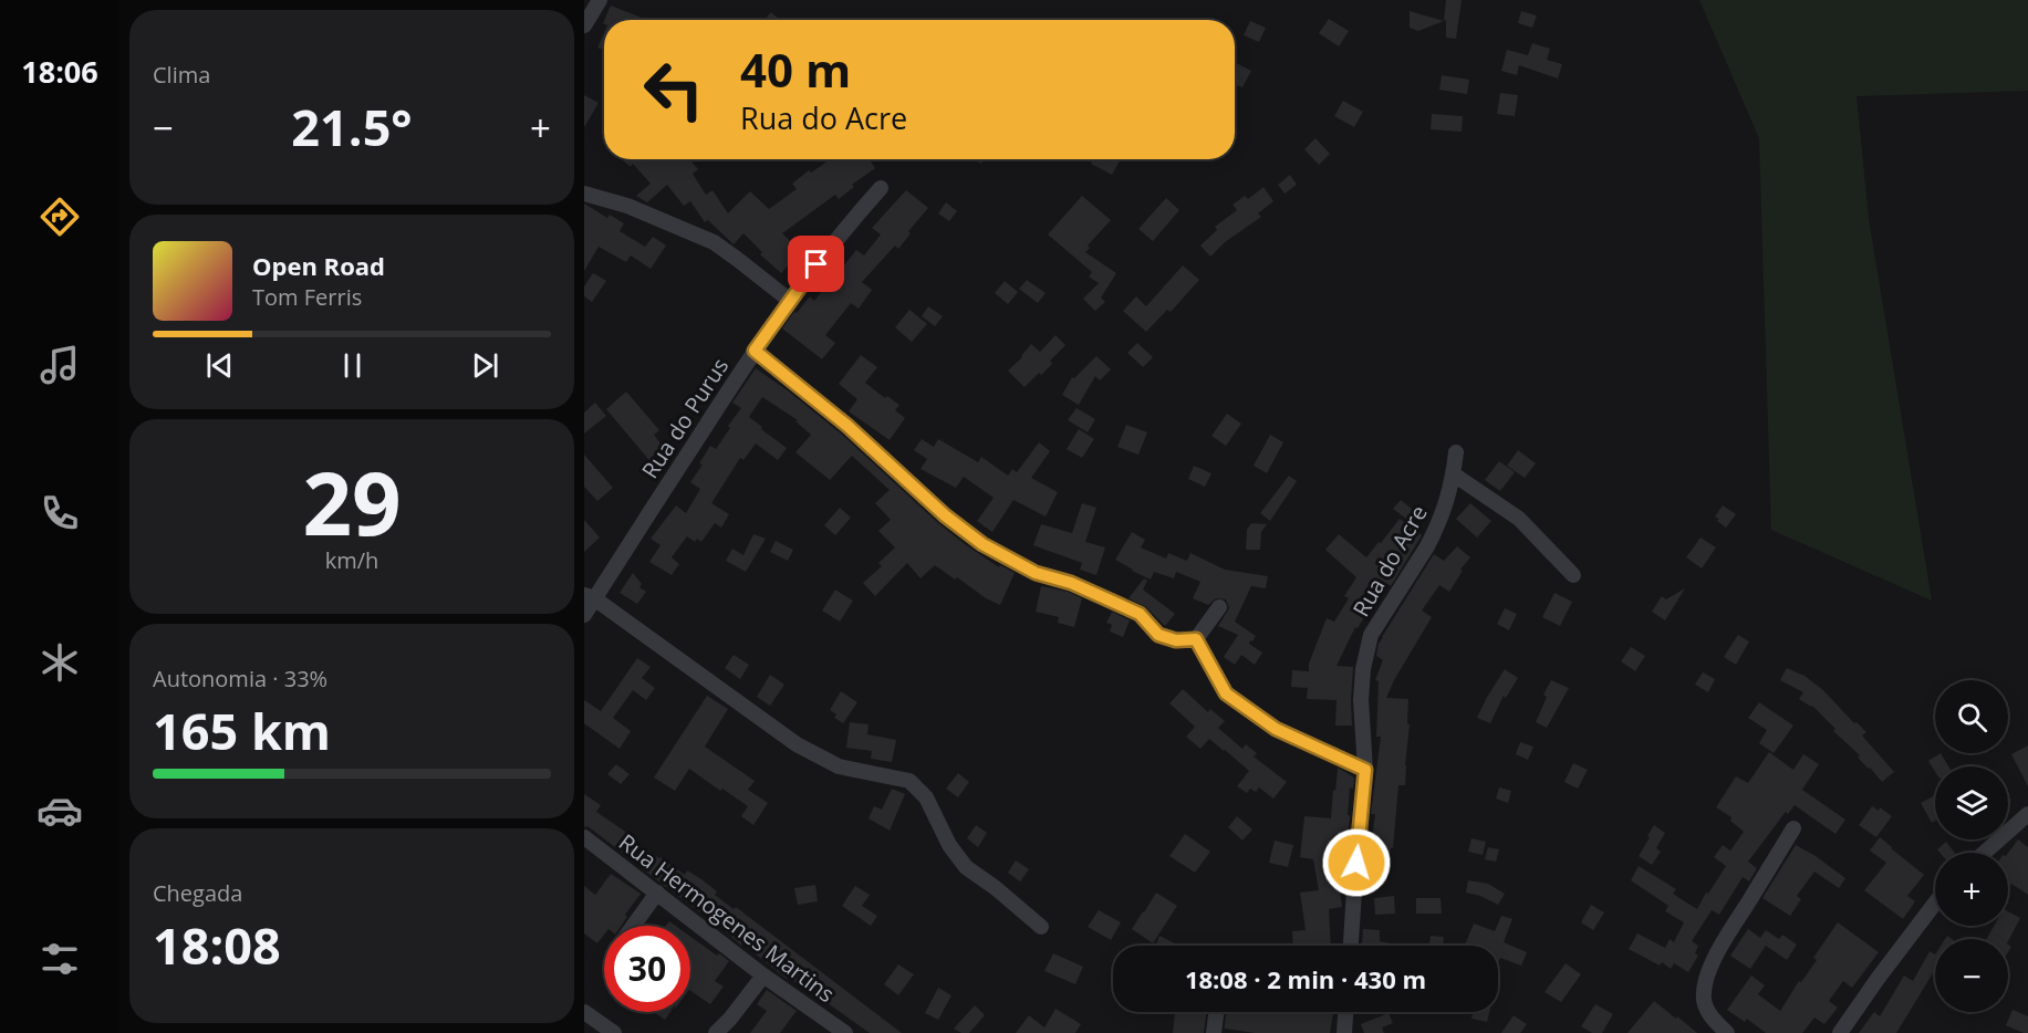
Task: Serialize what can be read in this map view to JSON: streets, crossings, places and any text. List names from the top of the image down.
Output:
{
  "streets": {
    "street": ["Rua do Purus", "Rua do Acre", "Rua Hermogenes Martins"]
  },
  "page": {
    "tabs": "18:06",
    "tile": [
      "Clima",
      ["29", "km/h"],
      ["Autonomia · 33%", "165 km"],
      ["Chegada", "18:08"]
    ],
    "turn": ["40 m", "Rua do Acre"],
    "heat": ["−", "21.5°", "+"],
    "song": ["Open Road", "Tom Ferris"],
    "map_buttons": ["+", "−"],
    "limit": "30",
    "trip": "18:08 · 2 min · 430 m"
  }
}
